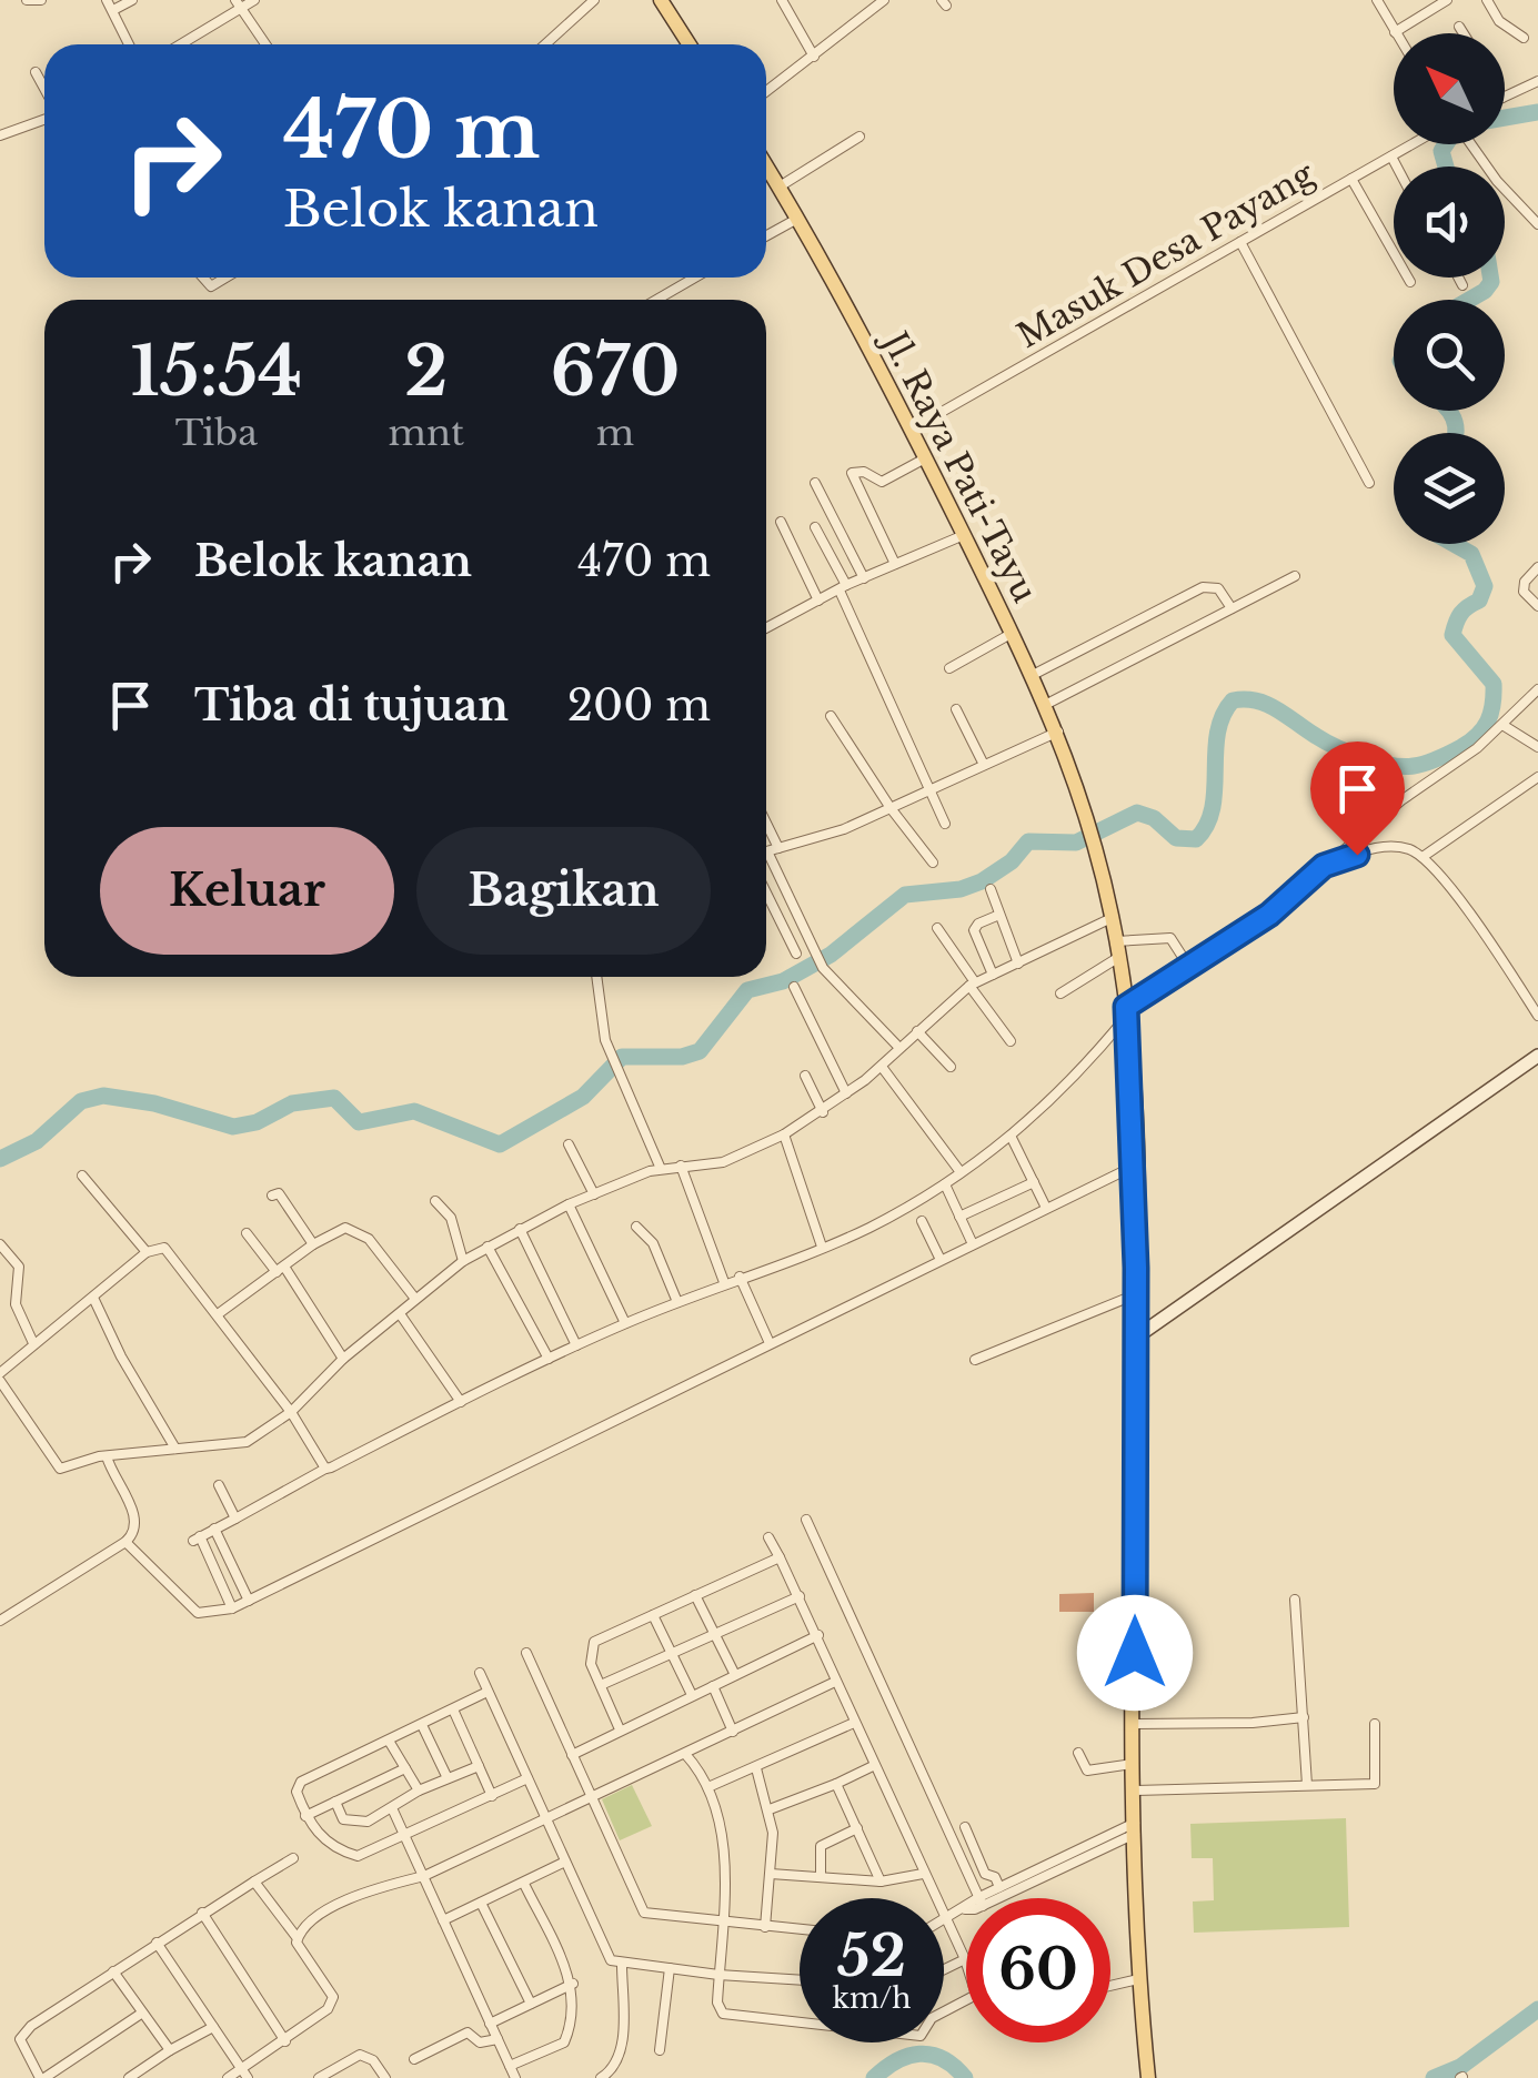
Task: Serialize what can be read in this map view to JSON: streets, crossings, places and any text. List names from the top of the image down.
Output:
{
  "streets": {
    "main road": ["Jl. Raya Pati-Tayu"],
    "street": ["Masuk Desa Payang"]
  },
  "crossings": [
    ["Masuk Desa Payang", "Jl. Raya Pati-Tayu"]
  ],
  "north": "top left",
  "page": {
    "turn": ["470 m", "Belok kanan"],
    "eta": [
      "15:54",
      "Tiba",
      "2",
      "mnt",
      "670",
      "m"
    ],
    "list": [
      {
        "name": "Belok kanan",
        "value": "470 m"
      },
      {
        "name": "Tiba di tujuan",
        "value": "200 m"
      }
    ],
    "buttons": ["Keluar", "Bagikan"],
    "speed": "52 km/h",
    "limit": "60"
  }
}
